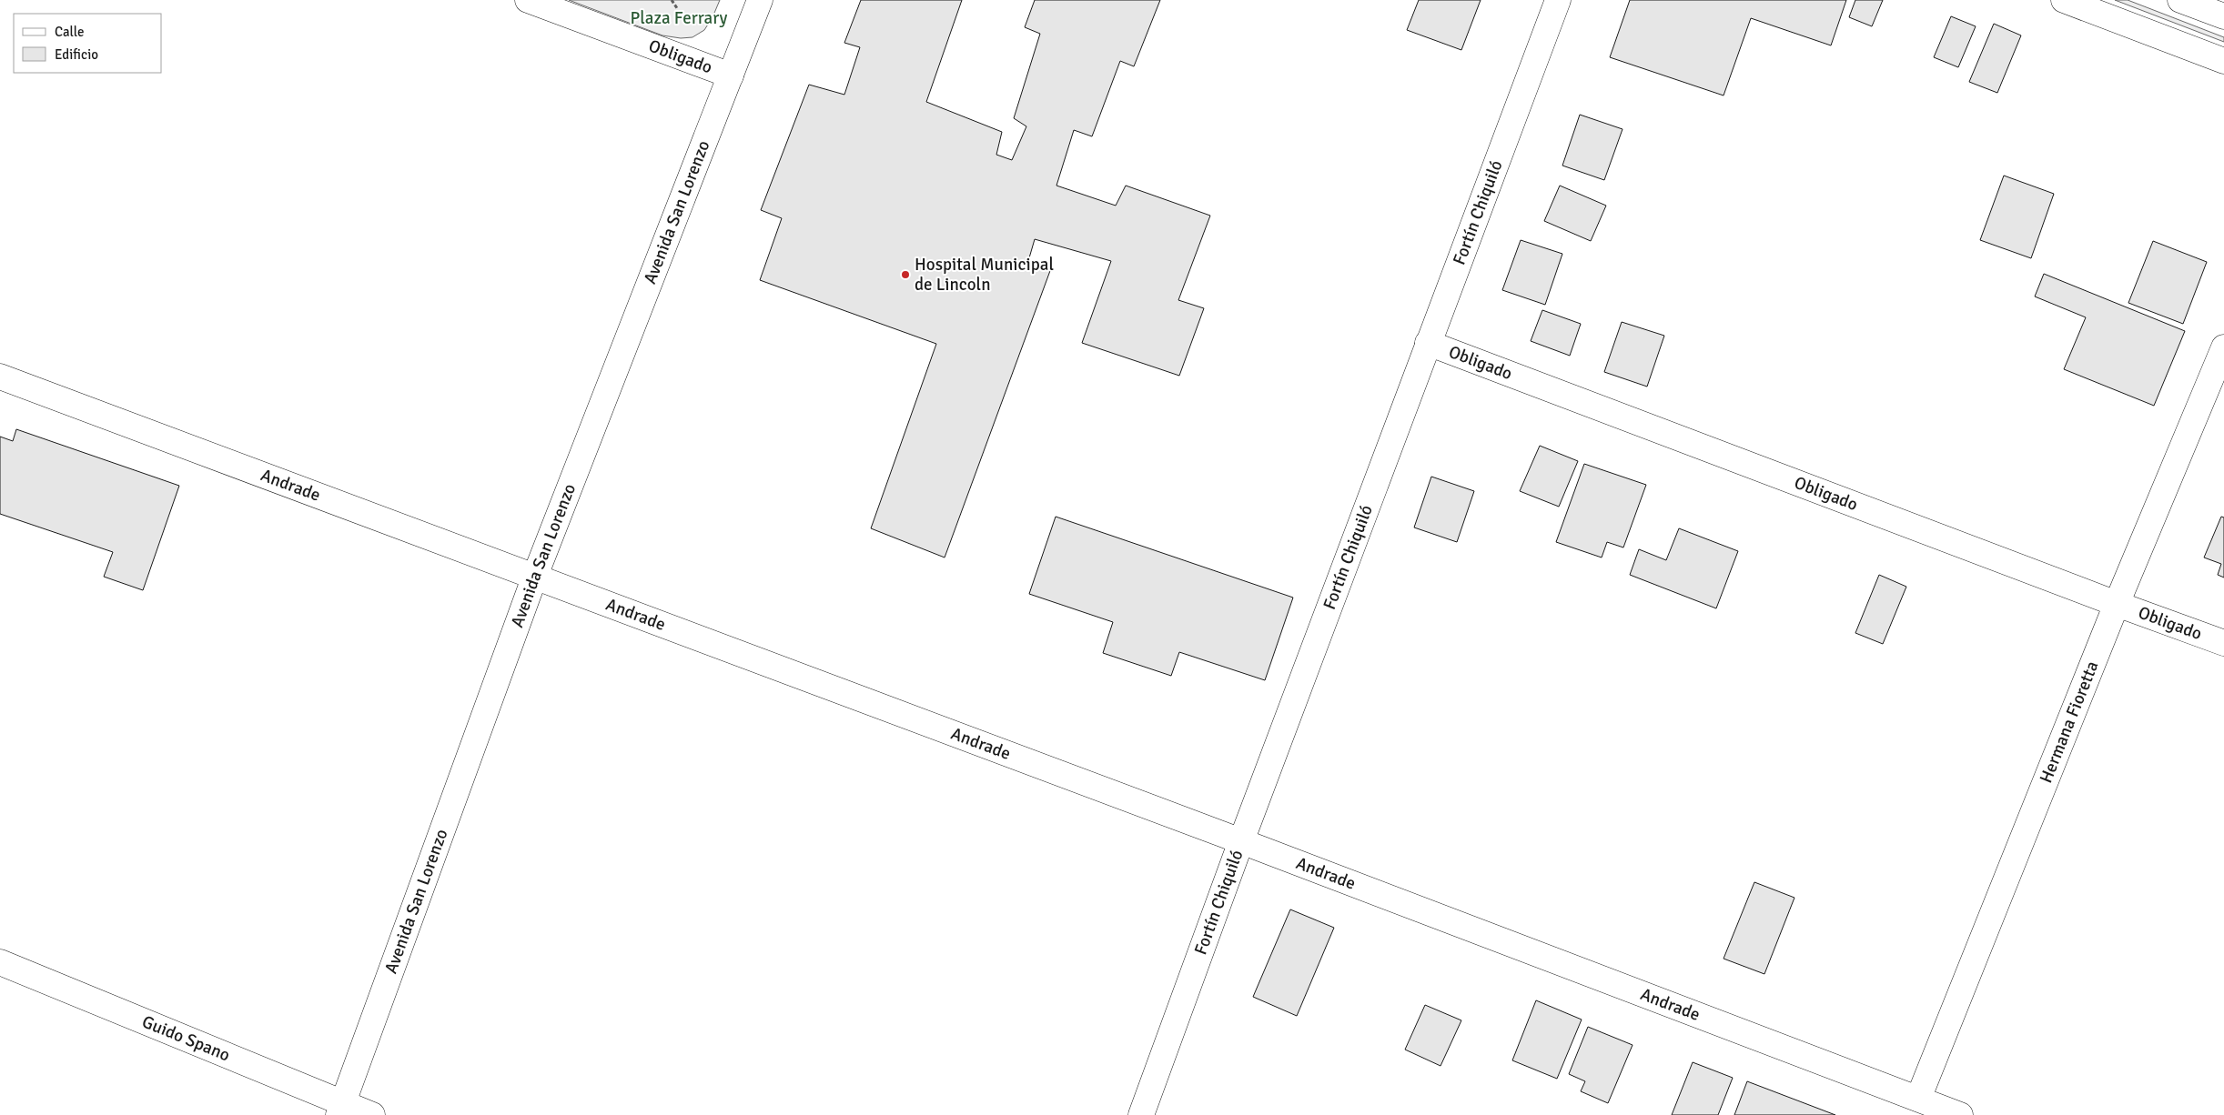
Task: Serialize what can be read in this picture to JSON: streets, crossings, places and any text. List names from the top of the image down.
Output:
{
  "streets": {
    "street": [
      "Obligado",
      "Avenida San Lorenzo",
      "Fortín Chiquiló",
      "Andrade",
      "Hermana Fioretta",
      "Guido Spano"
    ]
  },
  "crossings": [
    ["Obligado", "Avenida San Lorenzo"],
    ["Obligado", "Fortín Chiquiló"],
    ["Obligado", "Hermana Fioretta"],
    ["Avenida San Lorenzo", "Andrade"],
    ["Avenida San Lorenzo", "Guido Spano"],
    ["Fortín Chiquiló", "Andrade"],
    ["Andrade", "Hermana Fioretta"]
  ],
  "parks": ["Plaza Ferrary"],
  "places": ["Hospital Municipal de Lincoln"],
  "legend": ["Calle", "Edificio"]
}
